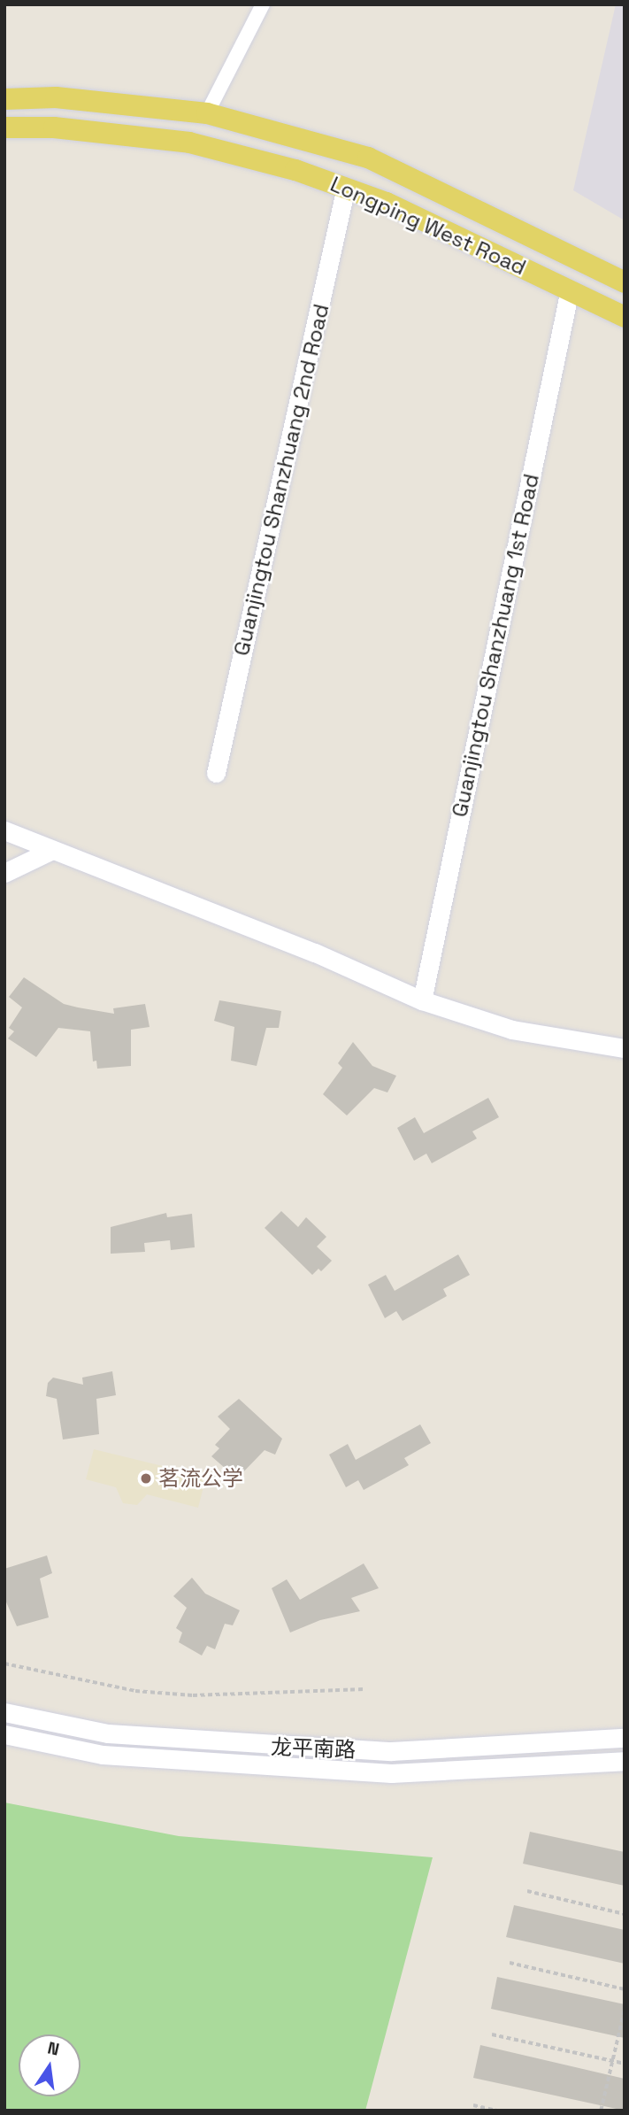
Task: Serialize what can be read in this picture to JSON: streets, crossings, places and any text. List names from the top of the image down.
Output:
{
  "streets": {
    "main road": ["Longping West Road"],
    "street": ["Guanjingtou Shanzhuang 2nd Road", "Guanjingtou Shanzhuang 1st Road", "龙平南路"]
  },
  "crossings": [
    ["Longping West Road", "Guanjingtou Shanzhuang 2nd Road"],
    ["Longping West Road", "Guanjingtou Shanzhuang 1st Road"]
  ],
  "places": ["茗流公学"],
  "north": "top"
}
